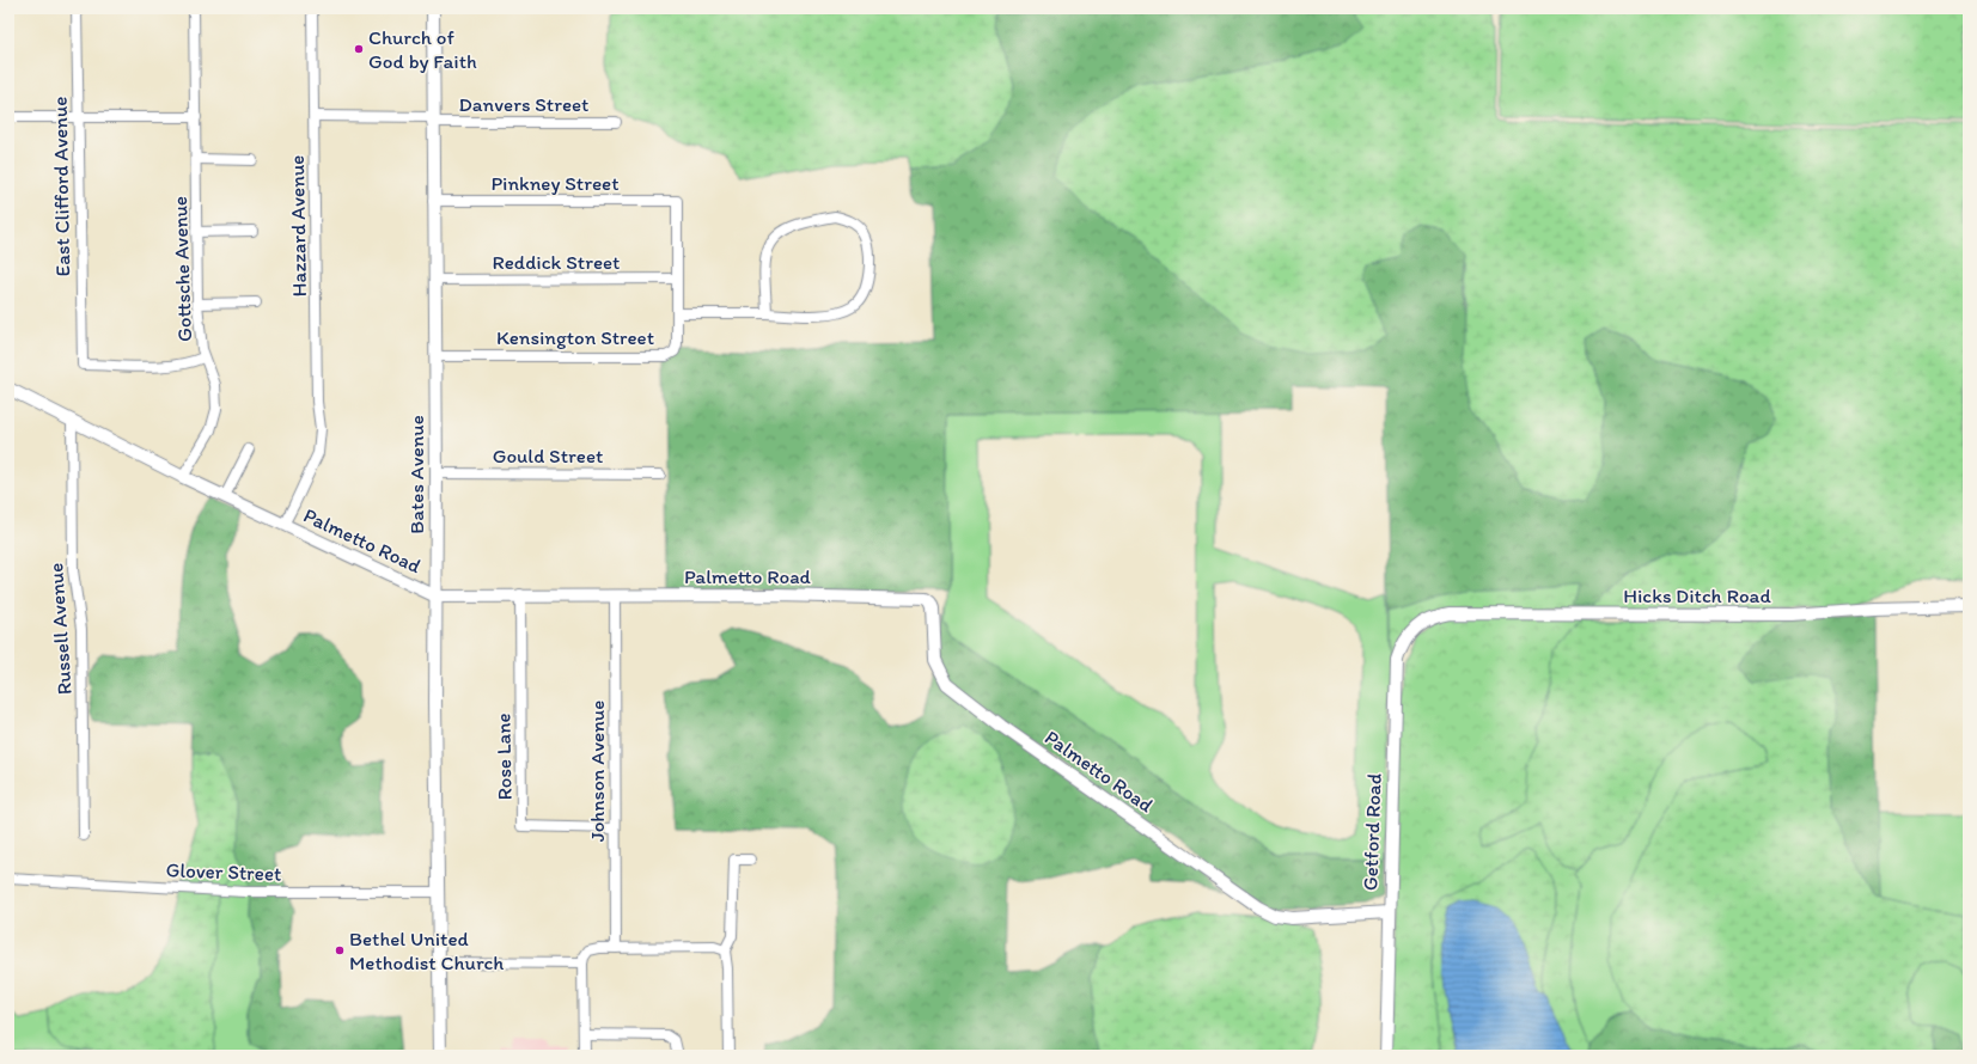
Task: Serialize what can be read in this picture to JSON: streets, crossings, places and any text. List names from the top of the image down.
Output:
{
  "streets": {
    "street": [
      "Danvers Street",
      "Pinkney Street",
      "East Clifford Avenue",
      "Hazzard Avenue",
      "Reddick Street",
      "Gottsche Avenue",
      "Kensington Street",
      "Gould Street",
      "Bates Avenue",
      "Palmetto Road",
      "Hicks Ditch Road",
      "Russell Avenue",
      "Rose Lane",
      "Johnson Avenue",
      "Getford Road",
      "Glover Street"
    ]
  },
  "crossings": [
    ["Danvers Street", "Hazzard Avenue"],
    ["Danvers Street", "Bates Avenue"],
    ["Pinkney Street", "Kensington Street"],
    ["Pinkney Street", "Bates Avenue"],
    ["East Clifford Avenue", "Gottsche Avenue"],
    ["Hazzard Avenue", "Palmetto Road"],
    ["Reddick Street", "Kensington Street"],
    ["Reddick Street", "Bates Avenue"],
    ["Gottsche Avenue", "Palmetto Road"],
    ["Kensington Street", "Bates Avenue"],
    ["Gould Street", "Bates Avenue"],
    ["Bates Avenue", "Palmetto Road"],
    ["Bates Avenue", "Glover Street"],
    ["Palmetto Road", "Russell Avenue"],
    ["Palmetto Road", "Rose Lane"],
    ["Palmetto Road", "Johnson Avenue"],
    ["Palmetto Road", "Getford Road"],
    ["Hicks Ditch Road", "Getford Road"],
    ["Rose Lane", "Johnson Avenue"]
  ],
  "places": ["Church of God by Faith", "Bethel United Methodist Church"]
}
